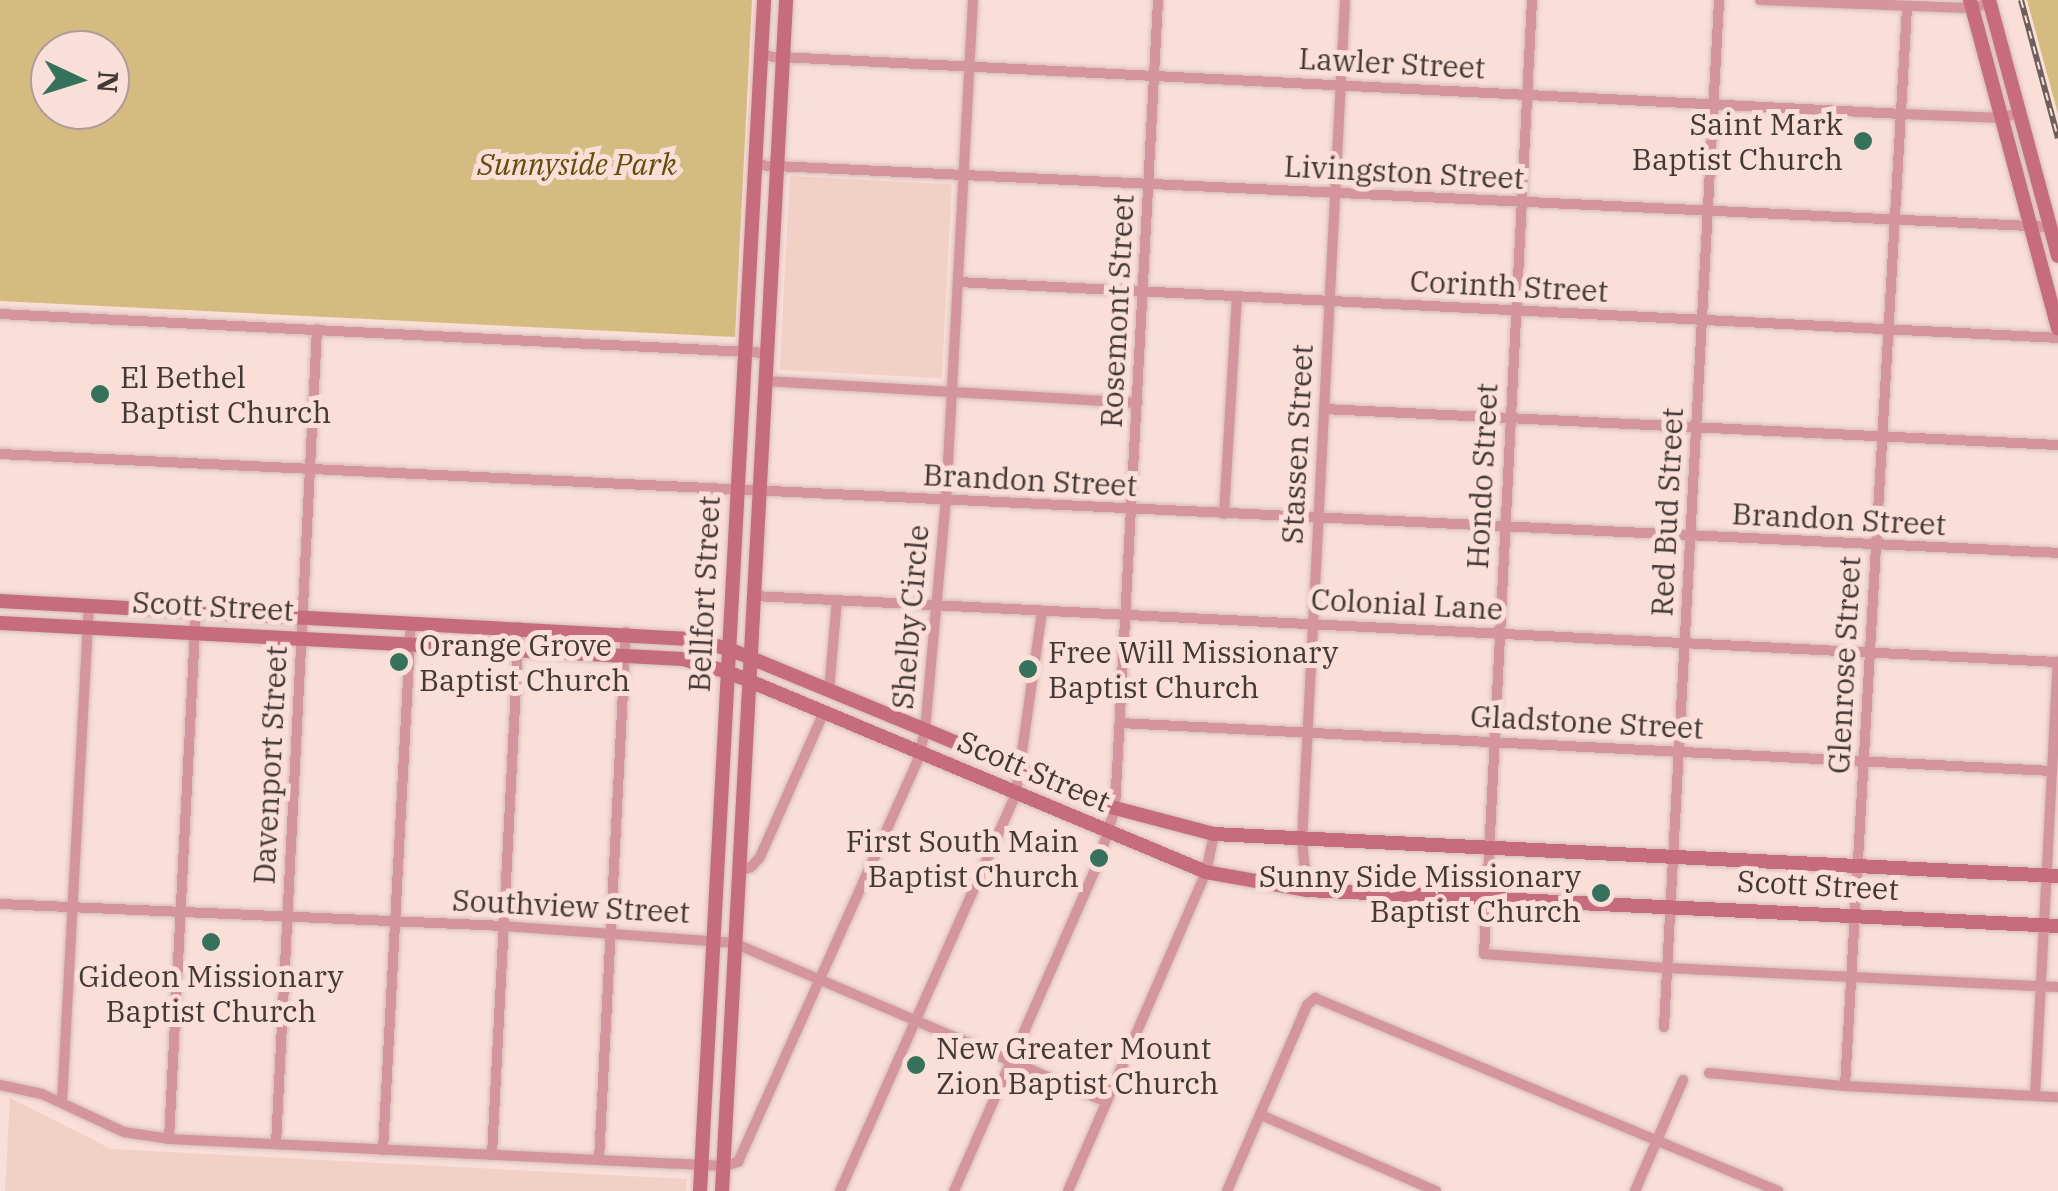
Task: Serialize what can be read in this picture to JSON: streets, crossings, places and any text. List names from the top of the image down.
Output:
{
  "streets": {
    "main road": ["Bellfort Street", "Scott Street"],
    "street": [
      "Lawler Street",
      "Livingston Street",
      "Corinth Street",
      "Rosemont Street",
      "Stassen Street",
      "Hondo Street",
      "Brandon Street",
      "Red Bud Street",
      "Colonial Lane",
      "Shelby Circle",
      "Glenrose Street",
      "Gladstone Street",
      "Davenport Street",
      "Southview Street"
    ]
  },
  "crossings": [
    ["Lawler Street", "Rosemont Street"],
    ["Lawler Street", "Stassen Street"],
    ["Lawler Street", "Hondo Street"],
    ["Lawler Street", "Red Bud Street"],
    ["Lawler Street", "Bellfort Street"],
    ["Lawler Street", "Shelby Circle"],
    ["Lawler Street", "Glenrose Street"],
    ["Livingston Street", "Rosemont Street"],
    ["Livingston Street", "Stassen Street"],
    ["Livingston Street", "Hondo Street"],
    ["Livingston Street", "Red Bud Street"],
    ["Livingston Street", "Bellfort Street"],
    ["Livingston Street", "Shelby Circle"],
    ["Livingston Street", "Glenrose Street"],
    ["Corinth Street", "Rosemont Street"],
    ["Corinth Street", "Stassen Street"],
    ["Corinth Street", "Hondo Street"],
    ["Corinth Street", "Red Bud Street"],
    ["Corinth Street", "Shelby Circle"],
    ["Corinth Street", "Glenrose Street"],
    ["Rosemont Street", "Brandon Street"],
    ["Rosemont Street", "Colonial Lane"],
    ["Rosemont Street", "Scott Street"],
    ["Rosemont Street", "Gladstone Street"],
    ["Rosemont Street", "Southview Street"],
    ["Stassen Street", "Brandon Street"],
    ["Stassen Street", "Colonial Lane"],
    ["Stassen Street", "Scott Street"],
    ["Stassen Street", "Gladstone Street"],
    ["Hondo Street", "Brandon Street"],
    ["Hondo Street", "Red Bud Street"],
    ["Hondo Street", "Colonial Lane"],
    ["Hondo Street", "Scott Street"],
    ["Hondo Street", "Gladstone Street"],
    ["Brandon Street", "Red Bud Street"],
    ["Brandon Street", "Bellfort Street"],
    ["Brandon Street", "Shelby Circle"],
    ["Brandon Street", "Glenrose Street"],
    ["Brandon Street", "Davenport Street"],
    ["Red Bud Street", "Colonial Lane"],
    ["Red Bud Street", "Scott Street"],
    ["Red Bud Street", "Gladstone Street"],
    ["Bellfort Street", "Colonial Lane"],
    ["Bellfort Street", "Scott Street"],
    ["Bellfort Street", "Shelby Circle"],
    ["Bellfort Street", "Southview Street"],
    ["Colonial Lane", "Shelby Circle"],
    ["Colonial Lane", "Glenrose Street"],
    ["Scott Street", "Shelby Circle"],
    ["Scott Street", "Glenrose Street"],
    ["Scott Street", "Davenport Street"],
    ["Shelby Circle", "Southview Street"],
    ["Glenrose Street", "Gladstone Street"],
    ["Davenport Street", "Southview Street"]
  ],
  "parks": ["Sunnyside Park"],
  "places": [
    "Saint Mark Baptist Church",
    "El Bethel Baptist Church",
    "Orange Grove Baptist Church",
    "Free Will Missionary Baptist Church",
    "First South Main Baptist Church",
    "Sunny Side Missionary Baptist Church",
    "Gideon Missionary Baptist Church",
    "New Greater Mount Zion Baptist Church"
  ],
  "north": "right"
}
